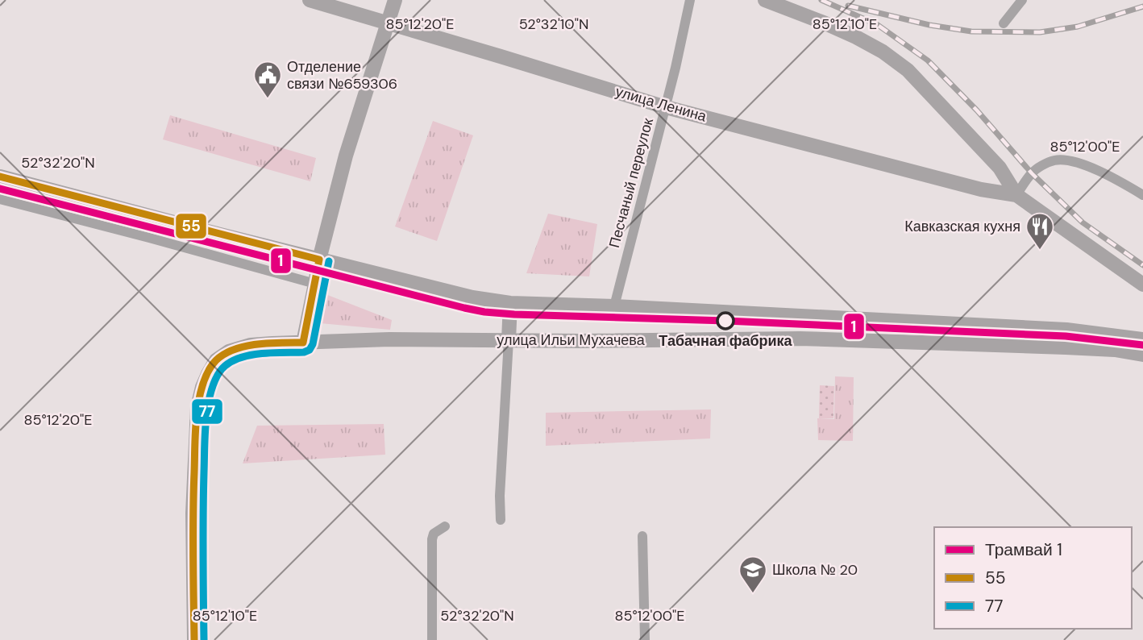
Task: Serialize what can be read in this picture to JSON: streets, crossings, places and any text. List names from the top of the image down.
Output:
{
  "streets": {
    "main road": ["улица Ленина", "улица Ильи Мухачева"],
    "street": ["Песчаный переулок"]
  },
  "crossings": [
    ["улица Ленина", "Песчаный переулок"]
  ],
  "places": {
    "public building": ["Отделение связи №659306"],
    "restaurant": ["Кавказская кухня"],
    "other": ["Табачная фабрика"],
    "school or university": ["Школа № 20"]
  },
  "lines": ["transit line 55", "tram line 1", "transit line 77"],
  "legend": ["Трамвай 1", "55", "77"],
  "coordinates": [
    "85°12'20\"E",
    "52°32'10\"N",
    "85°12'10\"E",
    "85°12'00\"E",
    "52°32'20\"N"
  ]
}
